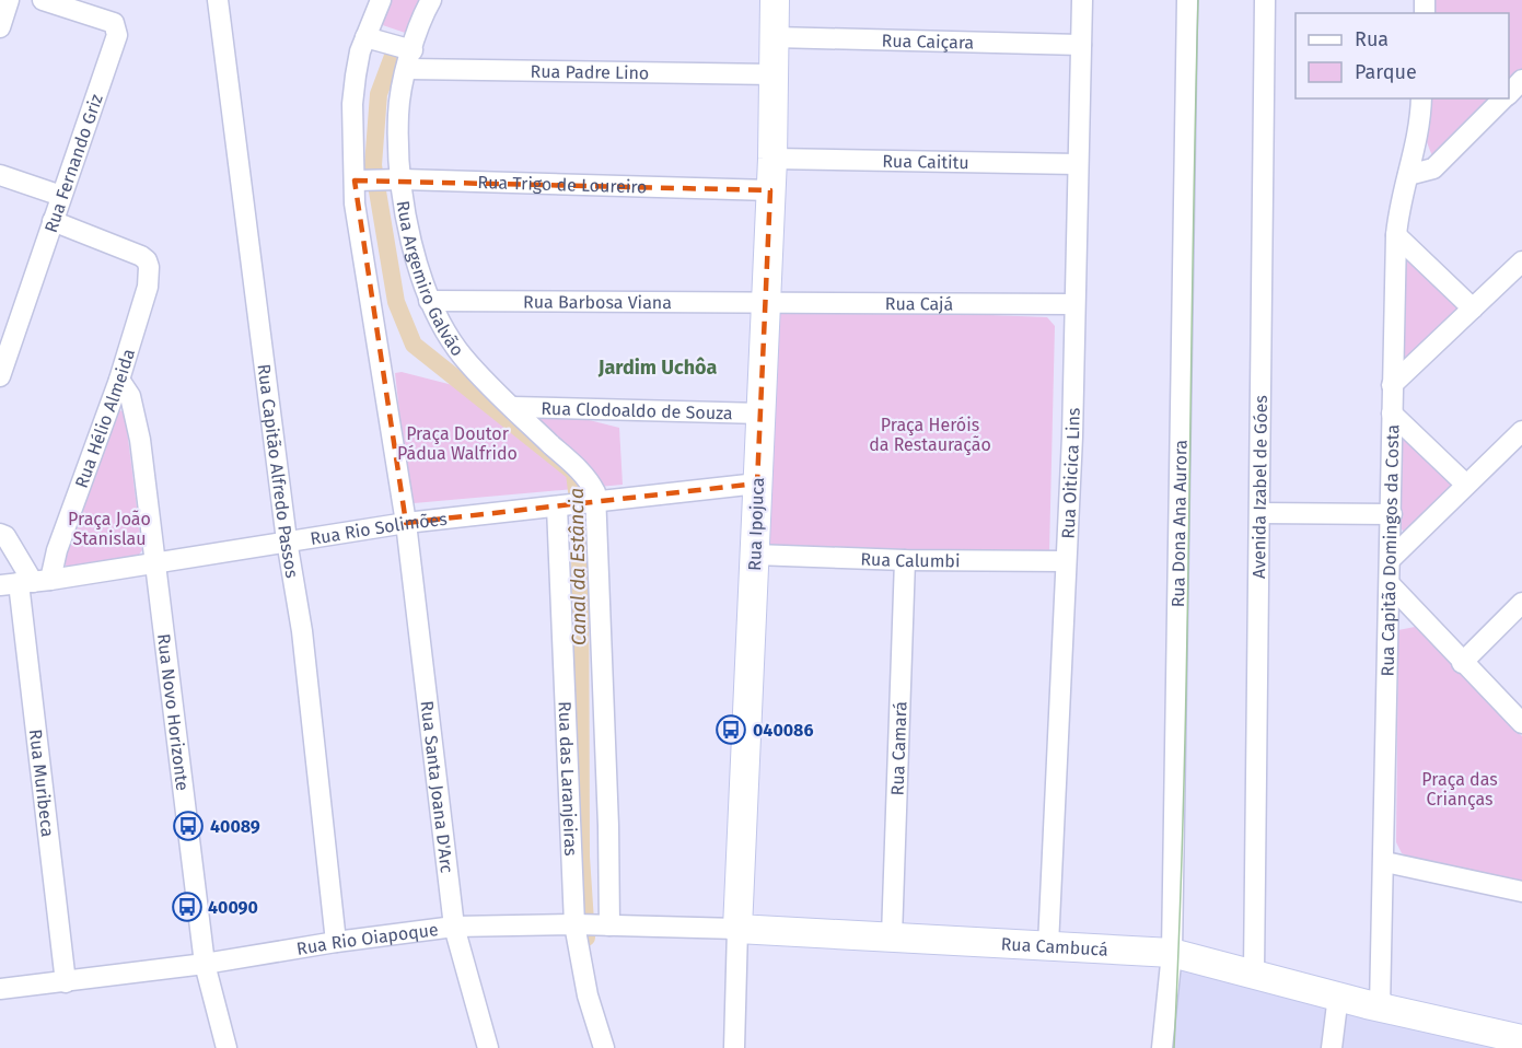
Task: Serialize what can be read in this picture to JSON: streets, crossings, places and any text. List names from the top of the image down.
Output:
{
  "streets": {
    "main road": ["Rua Ipojuca", "Rua Cambucá"],
    "street": [
      "Rua Caiçara",
      "Rua Padre Lino",
      "Rua Caititu",
      "Rua Fernando Griz",
      "Rua Trigo de Loureiro",
      "Rua Argemiro Galvão",
      "Rua Barbosa Viana",
      "Rua Cajá",
      "Rua Clodoaldo de Souza",
      "Rua Hélio Almeida",
      "Rua Capitão Alfredo Passos",
      "Rua Oiticica Lins",
      "Avenida Izabel de Góes",
      "Rua Dona Ana Aurora",
      "Rua Rio Solimões",
      "Rua Capitão Domingos da Costa",
      "Rua Calumbi",
      "Rua Novo Horizonte",
      "Rua Camará",
      "Rua das Laranjeiras",
      "Rua Muribeca",
      "Rua Santa Joana D'Arc",
      "Rua Rio Oiapoque"
    ]
  },
  "crossings": [
    ["Rua Caiçara", "Rua Oiticica Lins"],
    ["Rua Caiçara", "Rua Ipojuca"],
    ["Rua Padre Lino", "Rua Argemiro Galvão"],
    ["Rua Padre Lino", "Rua Ipojuca"],
    ["Rua Caititu", "Rua Oiticica Lins"],
    ["Rua Caititu", "Rua Ipojuca"],
    ["Rua Fernando Griz", "Rua Hélio Almeida"],
    ["Rua Trigo de Loureiro", "Rua Argemiro Galvão"],
    ["Rua Trigo de Loureiro", "Rua Ipojuca"],
    ["Rua Argemiro Galvão", "Rua Barbosa Viana"],
    ["Rua Argemiro Galvão", "Rua Clodoaldo de Souza"],
    ["Rua Argemiro Galvão", "Rua Rio Solimões"],
    ["Rua Barbosa Viana", "Rua Cajá"],
    ["Rua Barbosa Viana", "Rua Ipojuca"],
    ["Rua Cajá", "Rua Oiticica Lins"],
    ["Rua Cajá", "Rua Ipojuca"],
    ["Rua Clodoaldo de Souza", "Rua Ipojuca"],
    ["Rua Hélio Almeida", "Rua Rio Solimões"],
    ["Rua Hélio Almeida", "Rua Novo Horizonte"],
    ["Rua Hélio Almeida", "Rua Muribeca"],
    ["Rua Capitão Alfredo Passos", "Rua Rio Solimões"],
    ["Rua Capitão Alfredo Passos", "Rua Rio Oiapoque"],
    ["Rua Oiticica Lins", "Rua Calumbi"],
    ["Rua Oiticica Lins", "Rua Cambucá"],
    ["Avenida Izabel de Góes", "Rua Cambucá"],
    ["Rua Ipojuca", "Rua Rio Solimões"],
    ["Rua Ipojuca", "Rua Calumbi"],
    ["Rua Ipojuca", "Rua Rio Oiapoque"],
    ["Rua Ipojuca", "Rua Cambucá"],
    ["Rua Dona Ana Aurora", "Rua Cambucá"],
    ["Rua Rio Solimões", "Rua Novo Horizonte"],
    ["Rua Rio Solimões", "Rua das Laranjeiras"],
    ["Rua Rio Solimões", "Rua Muribeca"],
    ["Rua Rio Solimões", "Rua Santa Joana D'Arc"],
    ["Rua Capitão Domingos da Costa", "Rua Cambucá"],
    ["Rua Calumbi", "Rua Camará"],
    ["Rua Novo Horizonte", "Rua Rio Oiapoque"],
    ["Rua Camará", "Rua Cambucá"],
    ["Rua das Laranjeiras", "Rua Rio Oiapoque"],
    ["Rua Muribeca", "Rua Rio Oiapoque"],
    ["Rua Santa Joana D'Arc", "Rua Rio Oiapoque"],
    ["Rua Rio Oiapoque", "Rua Cambucá"]
  ],
  "districts": ["Jardim Uchôa"],
  "water": ["Canal da Estância"],
  "parks": [
    "Praça Heróis da Restauração",
    "Praça Doutor Pádua Walfrido",
    "Praça João Stanislau",
    "Praça das Crianças"
  ],
  "places": {
    "bus stop": ["040086", "40089", "40090"]
  },
  "legend": ["Rua", "Parque"]
}
